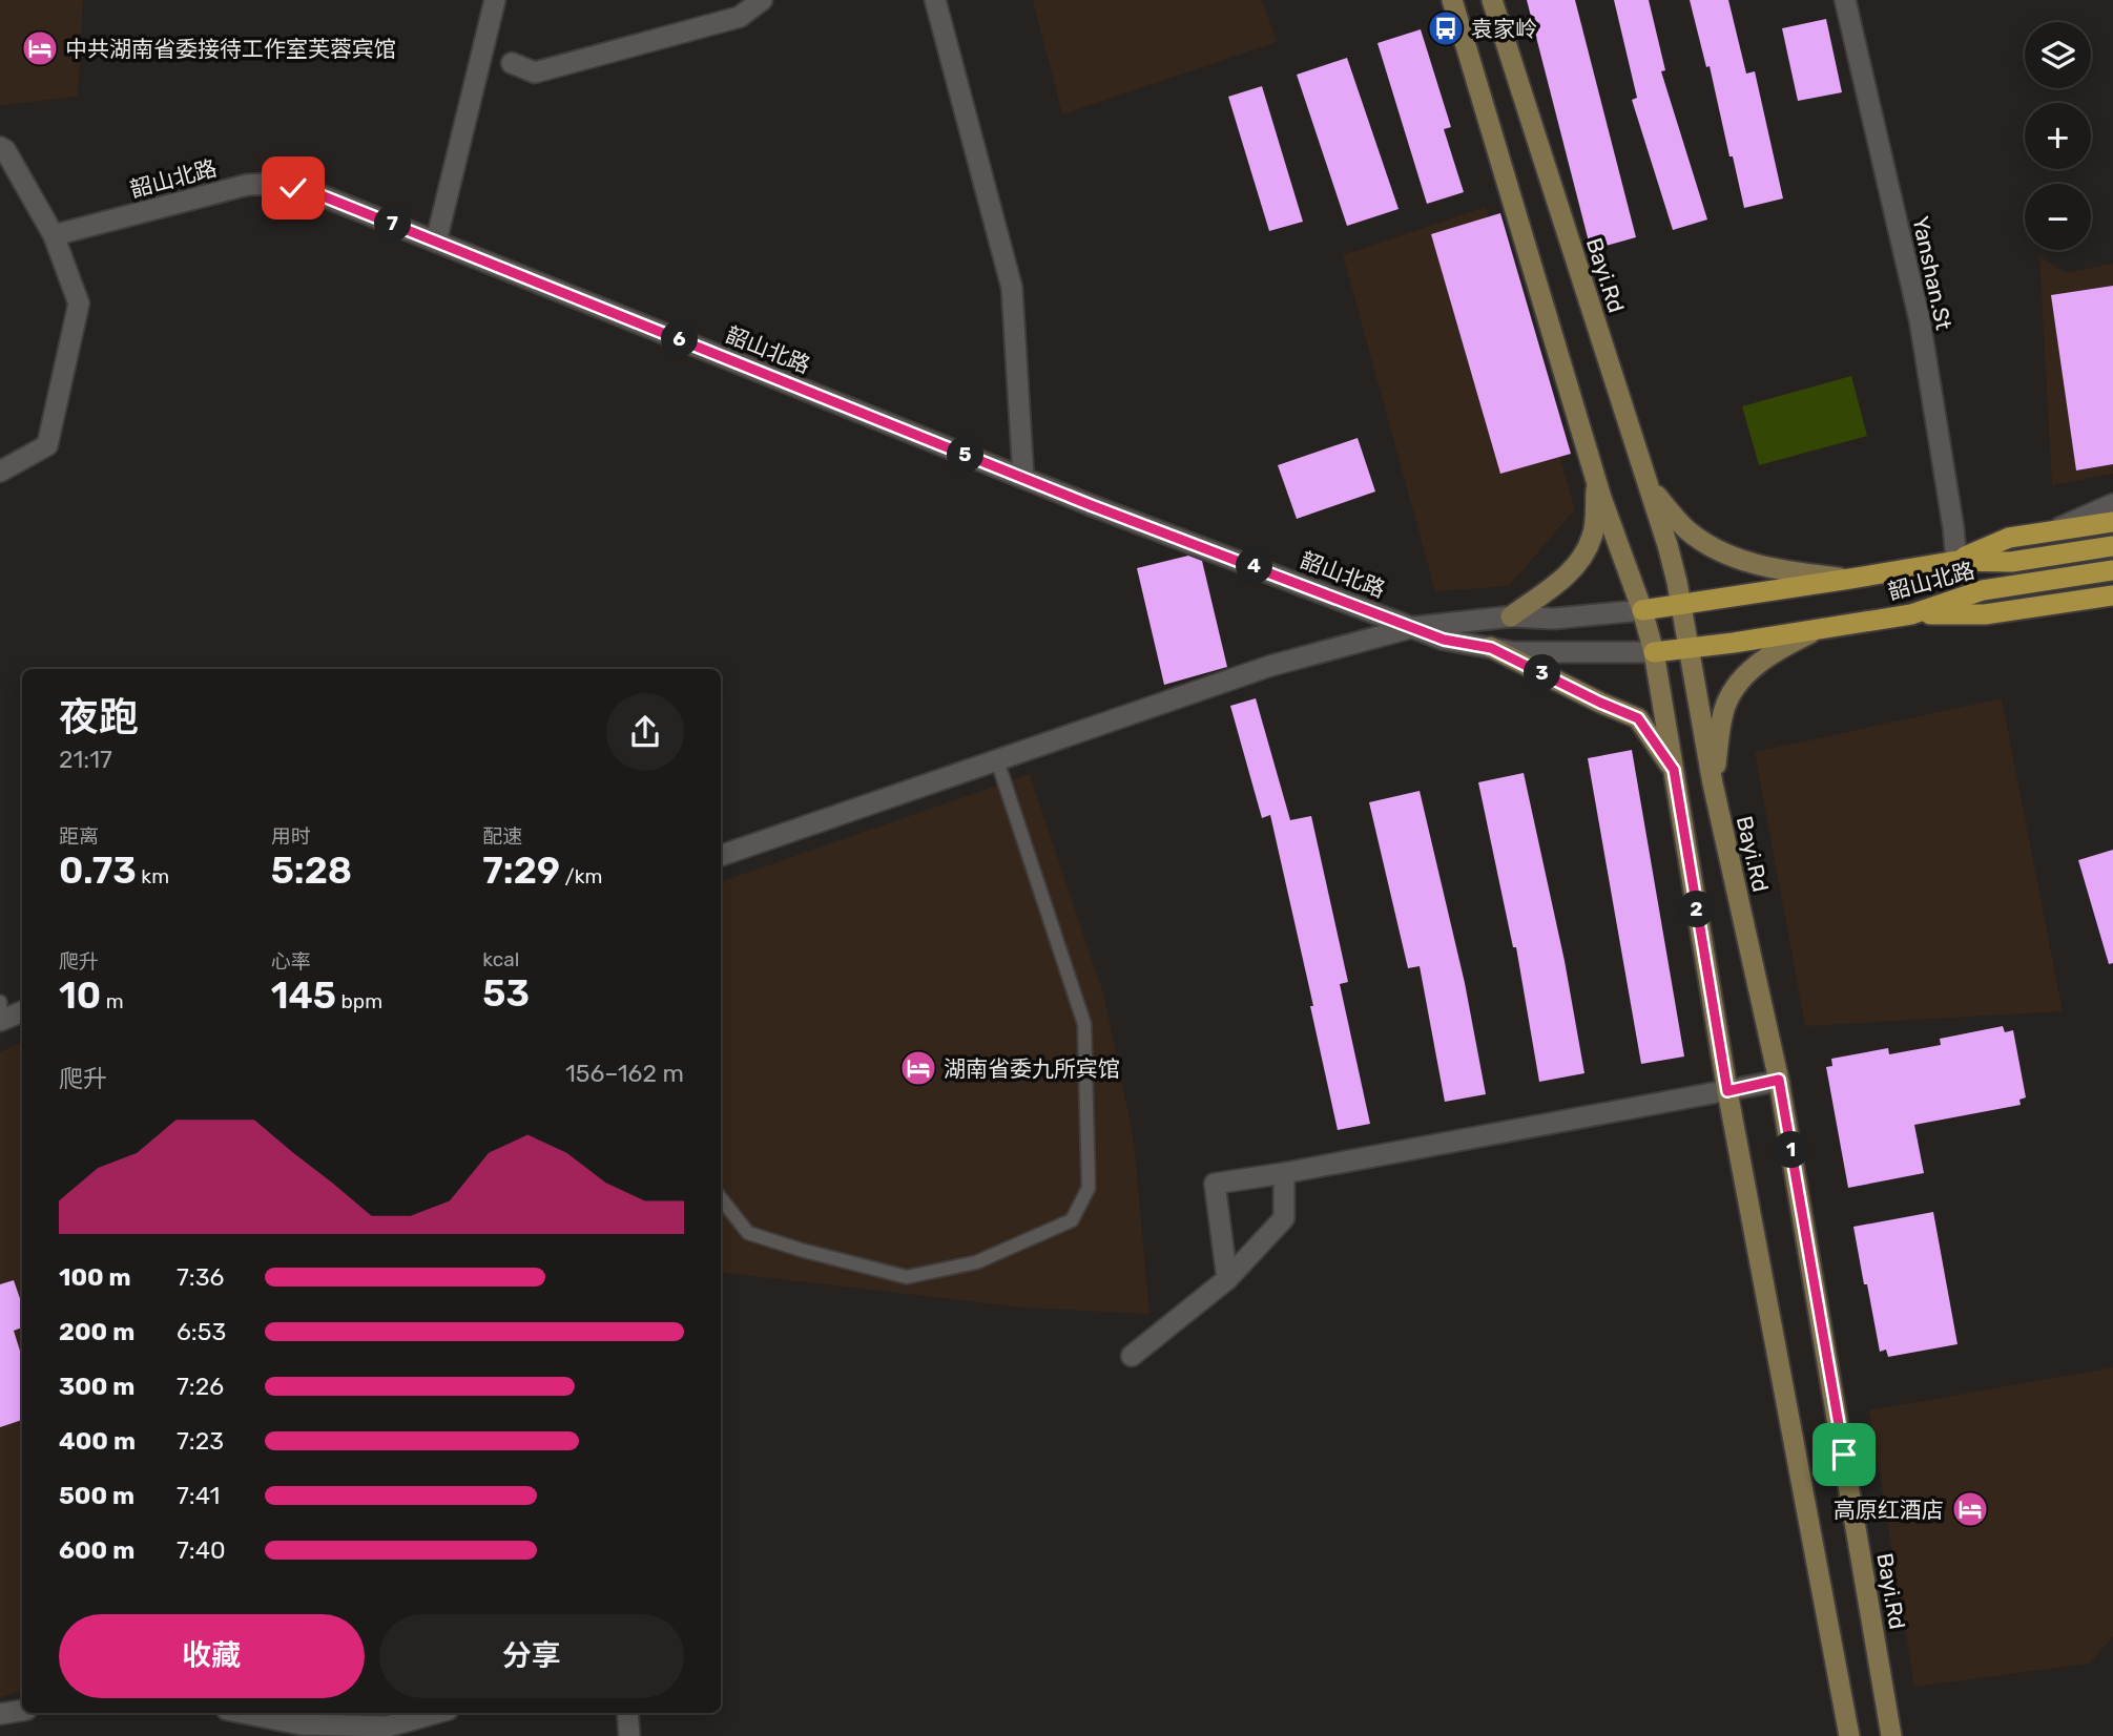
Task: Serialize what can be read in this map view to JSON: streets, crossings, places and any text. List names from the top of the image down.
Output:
{
  "streets": {
    "main road": ["韶山北路", "Bayi.Rd"],
    "street": ["Yanshan.St"]
  },
  "crossings": [
    ["韶山北路", "Yanshan.St"],
    ["韶山北路", "Bayi.Rd"]
  ],
  "places": {
    "bus stop": ["袁家岭"],
    "hotel": ["中共湖南省委接待工作室芙蓉宾馆", "湖南省委九所宾馆", "高原红酒店"]
  },
  "page": {
    "map_buttons": ["+", "−"],
    "pins": [
      "7",
      "6",
      "5",
      "4",
      "3",
      "2",
      "1"
    ],
    "heading": ["夜跑", "21:17"],
    "stats": [
      ["距离", "0.73 km"],
      ["用时", "5:28"],
      ["配速", "7:29 /km"],
      ["爬升", "10 m"],
      ["心率", "145 bpm"],
      ["kcal", "53"]
    ],
    "chart": ["爬升", "156–162 m"],
    "list": [
      {
        "name": "100 m",
        "note": "7:36"
      },
      {
        "name": "200 m",
        "note": "6:53"
      },
      {
        "name": "300 m",
        "note": "7:26"
      },
      {
        "name": "400 m",
        "note": "7:23"
      },
      {
        "name": "500 m",
        "note": "7:41"
      },
      {
        "name": "600 m",
        "note": "7:40"
      }
    ],
    "buttons": ["收藏", "分享"]
  }
}
